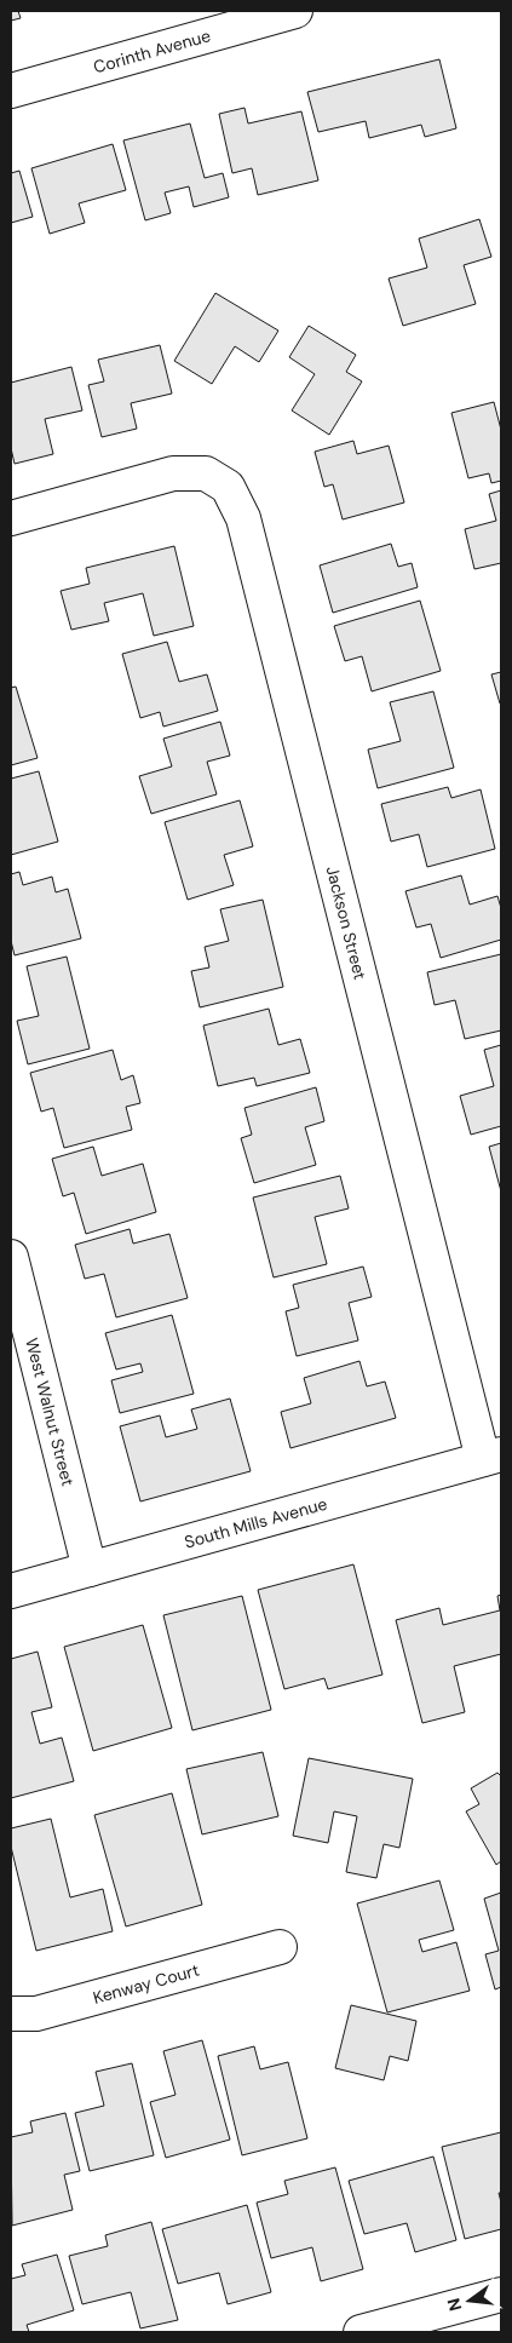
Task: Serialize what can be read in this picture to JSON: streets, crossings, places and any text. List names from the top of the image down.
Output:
{
  "streets": {
    "street": [
      "Corinth Avenue",
      "Jackson Street",
      "West Walnut Street",
      "South Mills Avenue",
      "Kenway Court"
    ]
  },
  "crossings": [
    ["Jackson Street", "South Mills Avenue"],
    ["West Walnut Street", "South Mills Avenue"]
  ],
  "north": "left"
}
